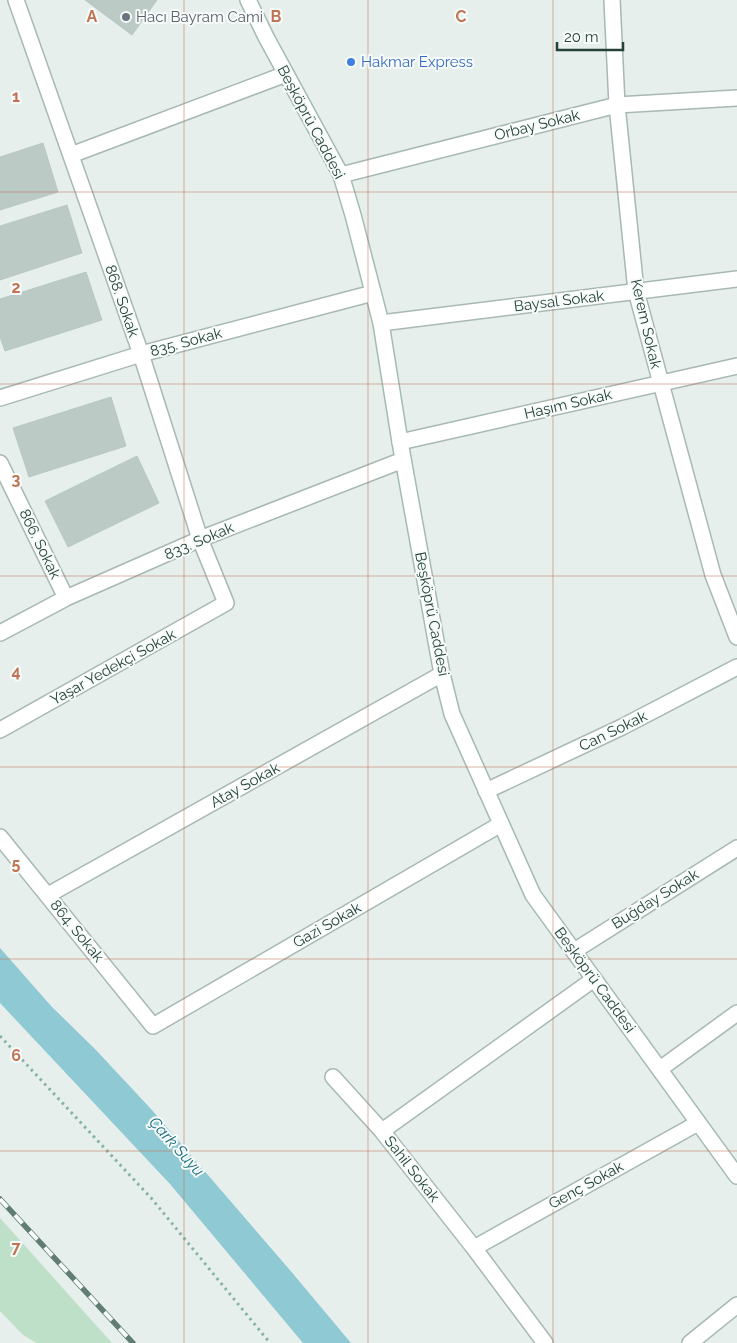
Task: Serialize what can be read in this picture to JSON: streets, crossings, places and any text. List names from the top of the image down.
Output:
{
  "streets": {
    "street": [
      "Beşköprü Caddesi",
      "Orbay Sokak",
      "868. Sokak",
      "Baysal Sokak",
      "Kerem Sokak",
      "835. Sokak",
      "Haşım Sokak",
      "833. Sokak",
      "866. Sokak",
      "Yaşar Yedekçi Sokak",
      "Can Sokak",
      "Atay Sokak",
      "Buğday Sokak",
      "Gazi Sokak",
      "864. Sokak",
      "Sahil Sokak",
      "Genç Sokak"
    ]
  },
  "crossings": [
    ["Beşköprü Caddesi", "Orbay Sokak"],
    ["Beşköprü Caddesi", "Baysal Sokak"],
    ["Beşköprü Caddesi", "835. Sokak"],
    ["Beşköprü Caddesi", "Haşım Sokak"],
    ["Beşköprü Caddesi", "833. Sokak"],
    ["Beşköprü Caddesi", "Can Sokak"],
    ["Beşköprü Caddesi", "Atay Sokak"],
    ["Beşköprü Caddesi", "Buğday Sokak"],
    ["Beşköprü Caddesi", "Gazi Sokak"],
    ["Beşköprü Caddesi", "Sahil Sokak"],
    ["Beşköprü Caddesi", "Genç Sokak"],
    ["Orbay Sokak", "Kerem Sokak"],
    ["868. Sokak", "835. Sokak"],
    ["868. Sokak", "833. Sokak"],
    ["868. Sokak", "Yaşar Yedekçi Sokak"],
    ["Baysal Sokak", "Kerem Sokak"],
    ["Kerem Sokak", "Haşım Sokak"],
    ["833. Sokak", "866. Sokak"],
    ["Atay Sokak", "864. Sokak"],
    ["Gazi Sokak", "864. Sokak"],
    ["Sahil Sokak", "Genç Sokak"]
  ],
  "water": ["Çark Suyu"],
  "places": ["Hacı Bayram Cami", "Hakmar Express"],
  "scale_bar": "20 m",
  "grid": {
    "columns": ["A", "B", "C"],
    "rows": [
      "1",
      "2",
      "3",
      "4",
      "5",
      "6",
      "7"
    ]
  }
}
